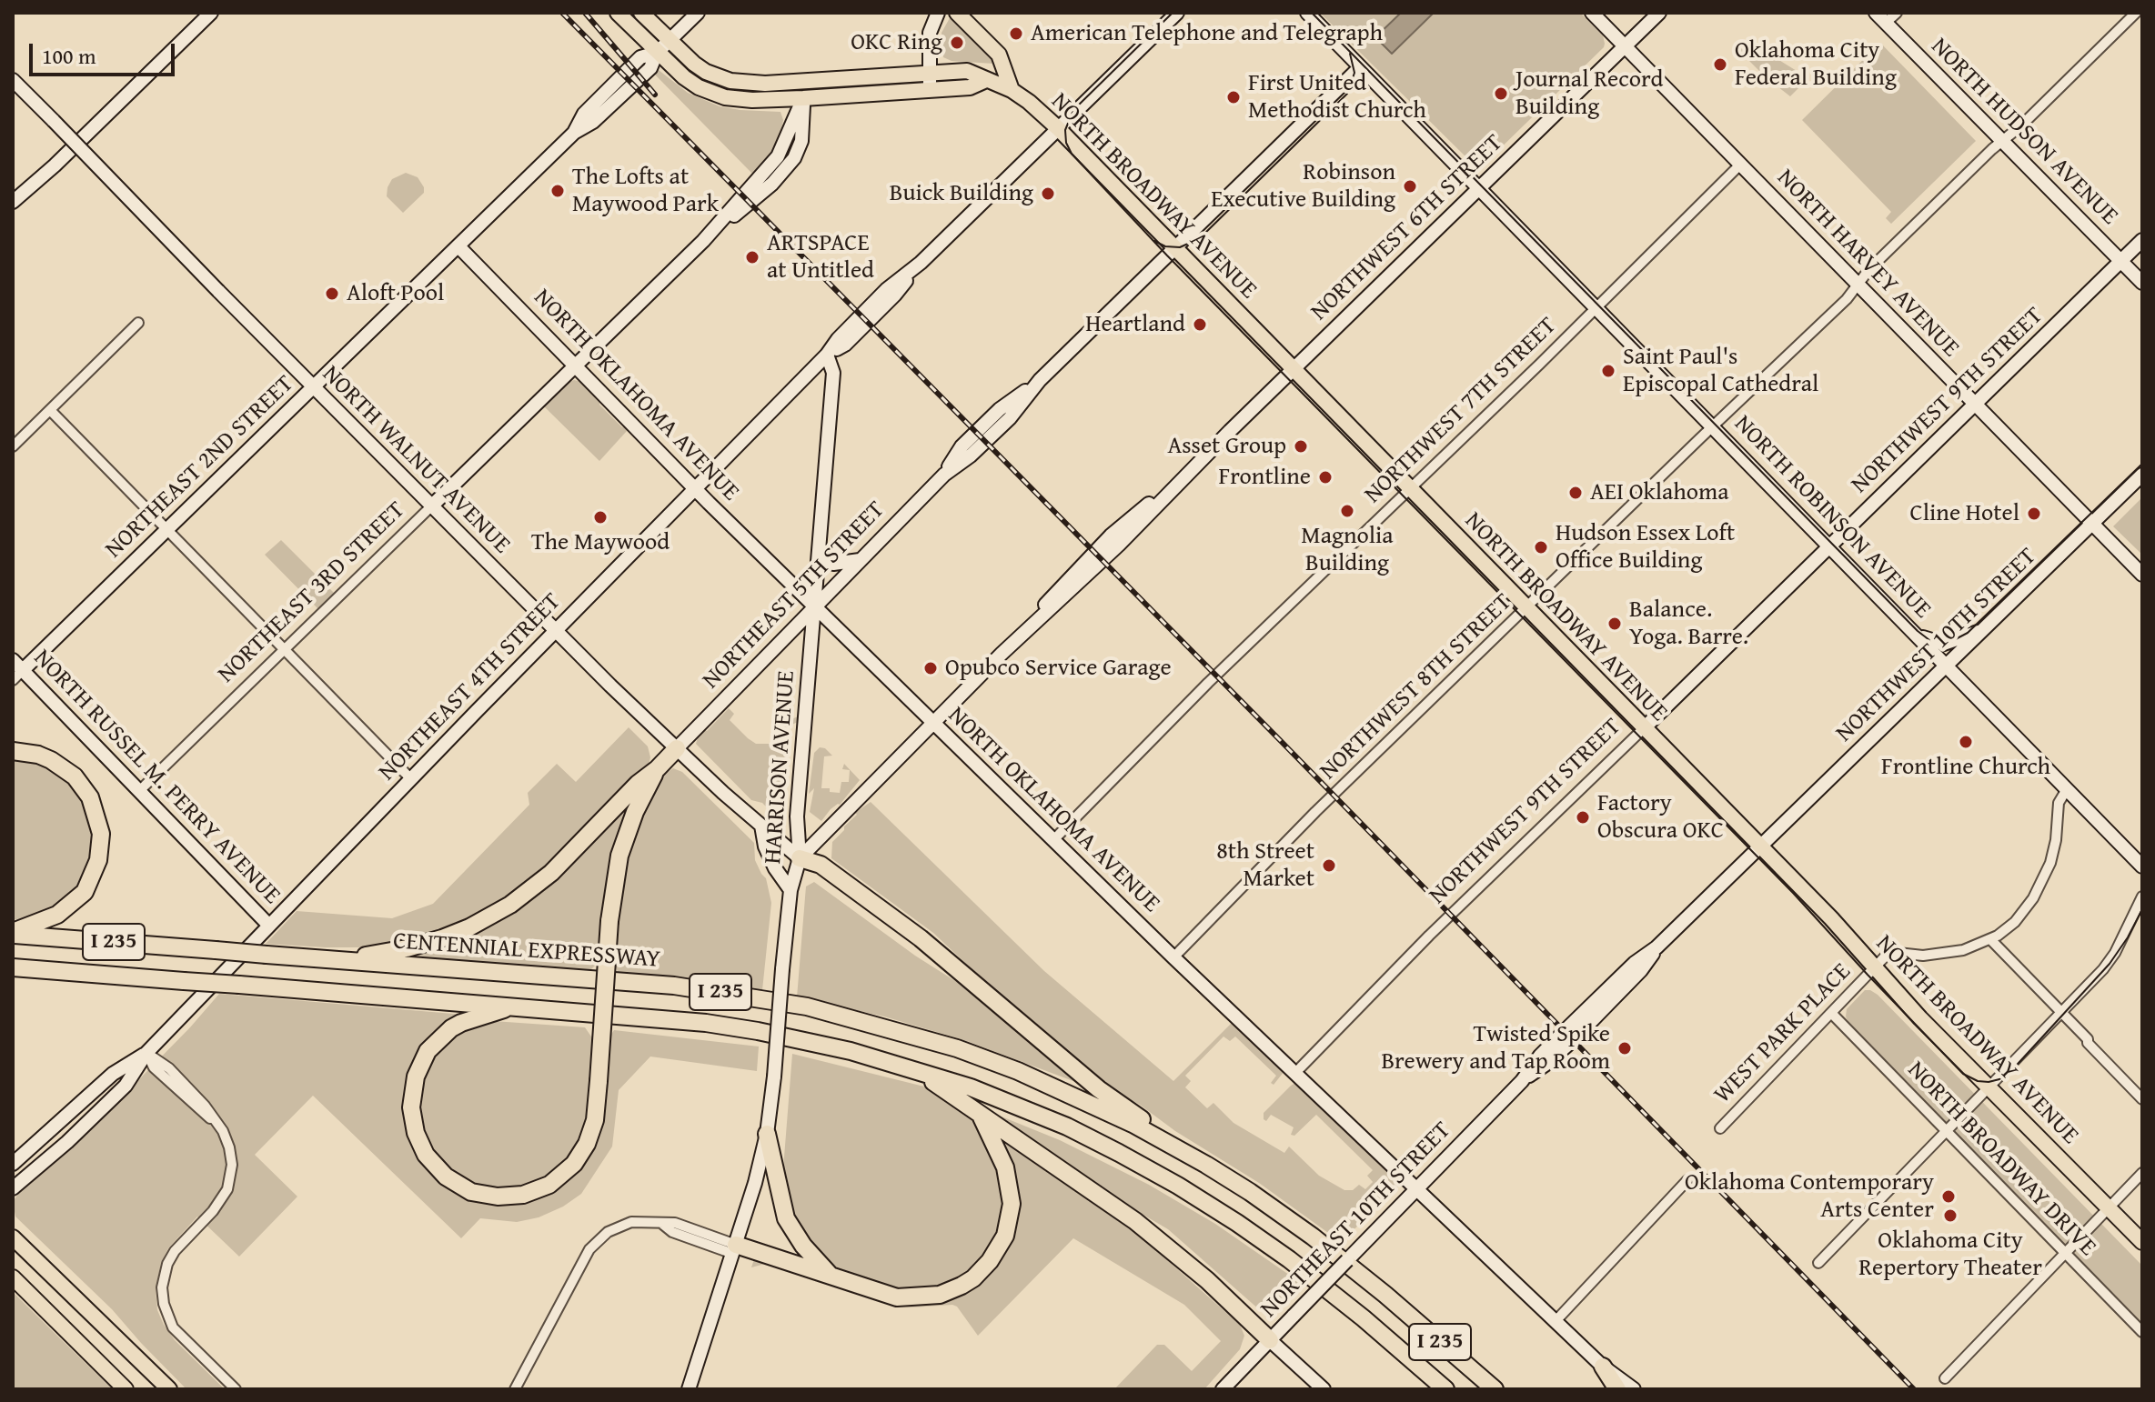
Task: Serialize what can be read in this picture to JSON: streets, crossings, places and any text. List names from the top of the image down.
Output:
{
  "streets": {
    "highway": ["I 235", "CENTENNIAL EXPRESSWAY"],
    "main road": ["NORTH BROADWAY AVENUE"],
    "street": [
      "NORTH HUDSON AVENUE",
      "NORTHWEST 6TH STREET",
      "NORTH HARVEY AVENUE",
      "NORTH OKLAHOMA AVENUE",
      "NORTHWEST 9TH STREET",
      "NORTHWEST 7TH STREET",
      "NORTH WALNUT AVENUE",
      "NORTHEAST 2ND STREET",
      "NORTH ROBINSON AVENUE",
      "NORTHEAST 3RD STREET",
      "NORTHEAST 5TH STREET",
      "NORTHWEST 10TH STREET",
      "NORTHEAST 4TH STREET",
      "NORTHWEST 8TH STREET",
      "HARRISON AVENUE",
      "NORTH RUSSEL M. PERRY AVENUE",
      "WEST PARK PLACE",
      "NORTH BROADWAY DRIVE",
      "NORTHEAST 10TH STREET"
    ]
  },
  "crossings": [
    ["NORTH HUDSON AVENUE", "NORTHWEST 9TH STREET"],
    ["NORTH HUDSON AVENUE", "NORTHWEST 8TH STREET"],
    ["NORTH BROADWAY AVENUE", "NORTHWEST 6TH STREET"],
    ["NORTH BROADWAY AVENUE", "NORTHWEST 9TH STREET"],
    ["NORTH BROADWAY AVENUE", "NORTHWEST 7TH STREET"],
    ["NORTH BROADWAY AVENUE", "NORTHEAST 2ND STREET"],
    ["NORTH BROADWAY AVENUE", "NORTHWEST 10TH STREET"],
    ["NORTH BROADWAY AVENUE", "NORTHEAST 4TH STREET"],
    ["NORTH BROADWAY AVENUE", "NORTHWEST 8TH STREET"],
    ["NORTH BROADWAY AVENUE", "WEST PARK PLACE"],
    ["NORTH BROADWAY AVENUE", "NORTHEAST 10TH STREET"],
    ["NORTHWEST 6TH STREET", "NORTH HARVEY AVENUE"],
    ["NORTHWEST 6TH STREET", "NORTH OKLAHOMA AVENUE"],
    ["NORTHWEST 6TH STREET", "NORTH WALNUT AVENUE"],
    ["NORTHWEST 6TH STREET", "NORTH ROBINSON AVENUE"],
    ["NORTHWEST 6TH STREET", "HARRISON AVENUE"],
    ["NORTH HARVEY AVENUE", "NORTHWEST 9TH STREET"],
    ["NORTH HARVEY AVENUE", "NORTHWEST 7TH STREET"],
    ["NORTH HARVEY AVENUE", "NORTHWEST 10TH STREET"],
    ["NORTH HARVEY AVENUE", "NORTHWEST 8TH STREET"],
    ["NORTH OKLAHOMA AVENUE", "NORTHWEST 9TH STREET"],
    ["NORTH OKLAHOMA AVENUE", "NORTHWEST 7TH STREET"],
    ["NORTH OKLAHOMA AVENUE", "NORTHEAST 2ND STREET"],
    ["NORTH OKLAHOMA AVENUE", "NORTHEAST 3RD STREET"],
    ["NORTH OKLAHOMA AVENUE", "NORTHEAST 5TH STREET"],
    ["NORTH OKLAHOMA AVENUE", "NORTHEAST 4TH STREET"],
    ["NORTH OKLAHOMA AVENUE", "NORTHWEST 8TH STREET"],
    ["NORTH OKLAHOMA AVENUE", "HARRISON AVENUE"],
    ["NORTH OKLAHOMA AVENUE", "NORTHEAST 10TH STREET"],
    ["NORTHWEST 9TH STREET", "NORTH ROBINSON AVENUE"],
    ["NORTHWEST 7TH STREET", "NORTH ROBINSON AVENUE"],
    ["NORTH WALNUT AVENUE", "NORTHEAST 2ND STREET"],
    ["NORTH WALNUT AVENUE", "NORTHEAST 3RD STREET"],
    ["NORTH WALNUT AVENUE", "NORTHEAST 5TH STREET"],
    ["NORTH WALNUT AVENUE", "NORTHEAST 4TH STREET"],
    ["NORTH WALNUT AVENUE", "HARRISON AVENUE"],
    ["NORTHEAST 2ND STREET", "NORTH RUSSEL M. PERRY AVENUE"],
    ["NORTH ROBINSON AVENUE", "NORTHWEST 10TH STREET"],
    ["NORTH ROBINSON AVENUE", "NORTHWEST 8TH STREET"],
    ["NORTHEAST 3RD STREET", "NORTH RUSSEL M. PERRY AVENUE"],
    ["NORTHEAST 5TH STREET", "HARRISON AVENUE"],
    ["NORTHWEST 10TH STREET", "NORTHEAST 10TH STREET"],
    ["NORTHEAST 4TH STREET", "HARRISON AVENUE"],
    ["NORTHEAST 4TH STREET", "NORTH RUSSEL M. PERRY AVENUE"],
    ["WEST PARK PLACE", "NORTH BROADWAY DRIVE"]
  ],
  "places": [
    "American Telephone and Telegraph",
    "OKC Ring",
    "Oklahoma City Federal Building",
    "Journal Record Building",
    "First United Methodist Church",
    "Robinson Executive Building",
    "The Lofts at Maywood Park",
    "Buick Building",
    "ARTSPACE at Untitled",
    "Aloft Pool",
    "Heartland",
    "Saint Paul's Episcopal Cathedral",
    "Asset Group",
    "Frontline",
    "AEI Oklahoma",
    "Magnolia Building",
    "Cline Hotel",
    "The Maywood",
    "Hudson Essex Loft Office Building",
    "Balance. Yoga. Barre.",
    "Opubco Service Garage",
    "Frontline Church",
    "Factory Obscura OKC",
    "8th Street Market",
    "Twisted Spike Brewery and Tap Room",
    "Oklahoma Contemporary Arts Center",
    "Oklahoma City Repertory Theater"
  ],
  "scale_bar": "100 m"
}
